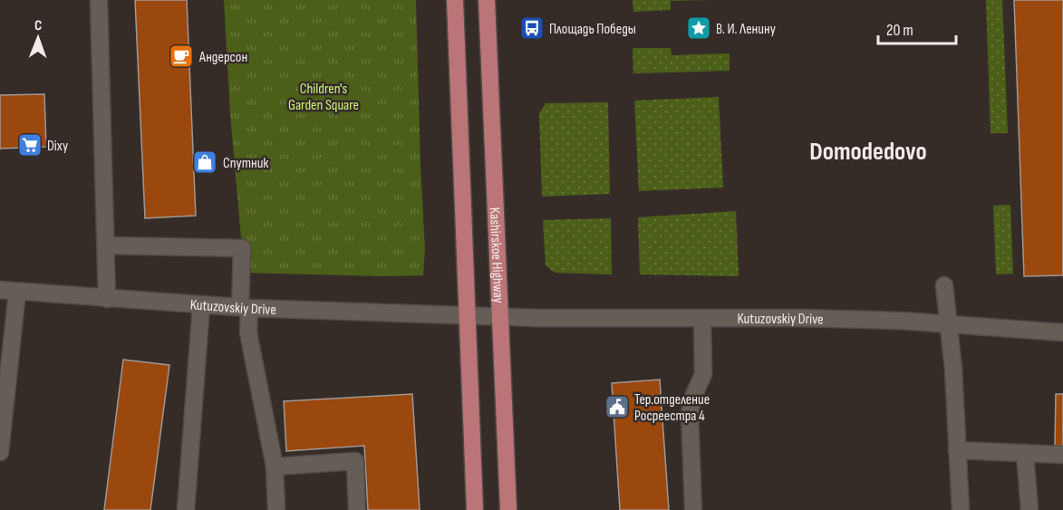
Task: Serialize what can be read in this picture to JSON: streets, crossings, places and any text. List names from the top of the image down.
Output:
{
  "streets": {
    "main road": ["Kashirskoe Highway"],
    "street": ["Kutuzovskiy Drive"]
  },
  "crossings": [
    ["Kashirskoe Highway", "Kutuzovskiy Drive"]
  ],
  "districts": ["Domodedovo"],
  "parks": ["Children's Garden Square"],
  "places": {
    "bus stop": ["Площадь Победы"],
    "place": ["В. И. Ленину"],
    "cafe": ["Андерсон"],
    "supermarket": ["Dixy"],
    "shop": ["Спутник"],
    "public building": ["Тер.отделение Росреестра 4"]
  },
  "scale_bar": "20 m",
  "north": "top"
}
